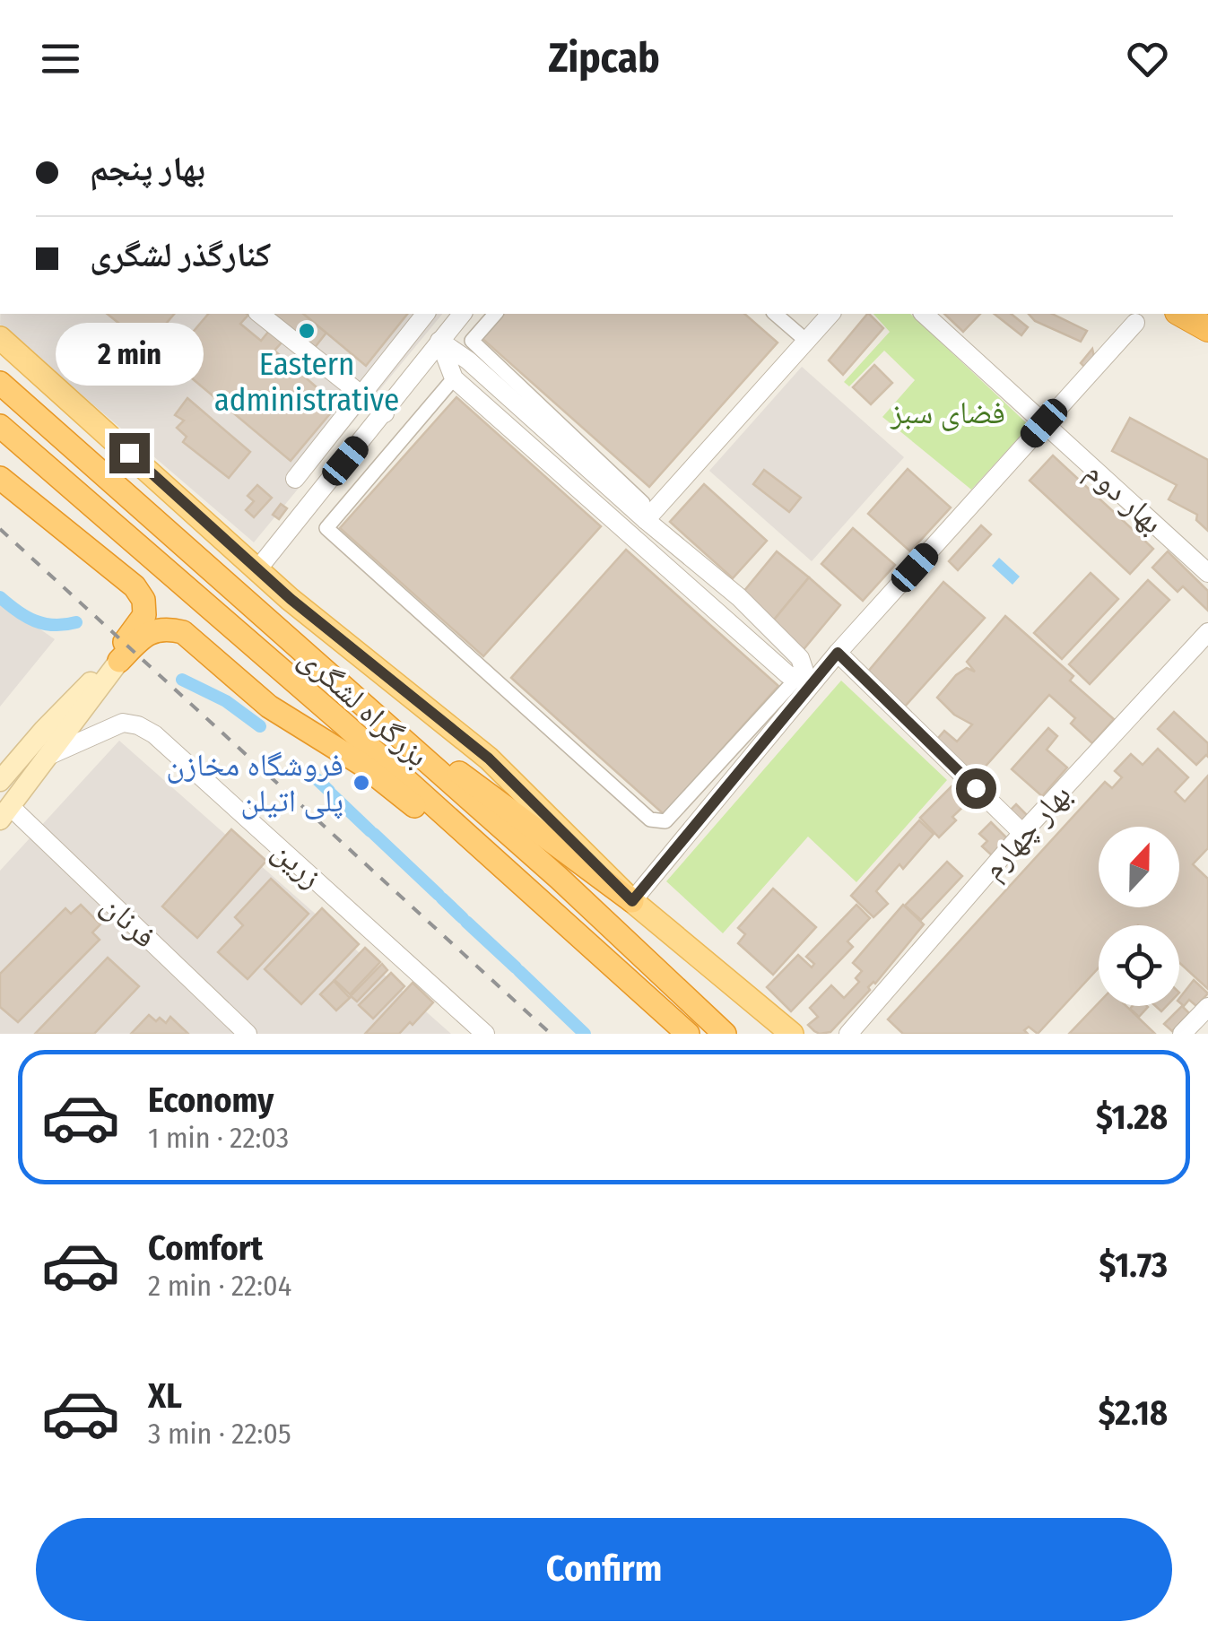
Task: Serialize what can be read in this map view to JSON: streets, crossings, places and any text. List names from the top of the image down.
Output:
{
  "streets": {
    "highway": ["بزرگراه لشگری"],
    "street": [
      "بهار دوم",
      "بهار چهارم",
      "زرین",
      "فرنان"
    ]
  },
  "parks": ["فضای سبز"],
  "places": ["Eastern administrative", "فروشگاه مخازن پلی اتیلن"],
  "north": "top",
  "page": {
    "header": "Zipcab",
    "banner": ["بهار پنجم", "کنارگذر لشگری"],
    "bubble": "2 min",
    "list": [
      {
        "name": "Economy",
        "note": "1 min · 22:03",
        "value": "$1.28"
      },
      {
        "name": "Comfort",
        "note": "2 min · 22:04",
        "value": "$1.73"
      },
      {
        "name": "XL",
        "note": "3 min · 22:05",
        "value": "$2.18"
      }
    ],
    "buttons": "Confirm"
  }
}
